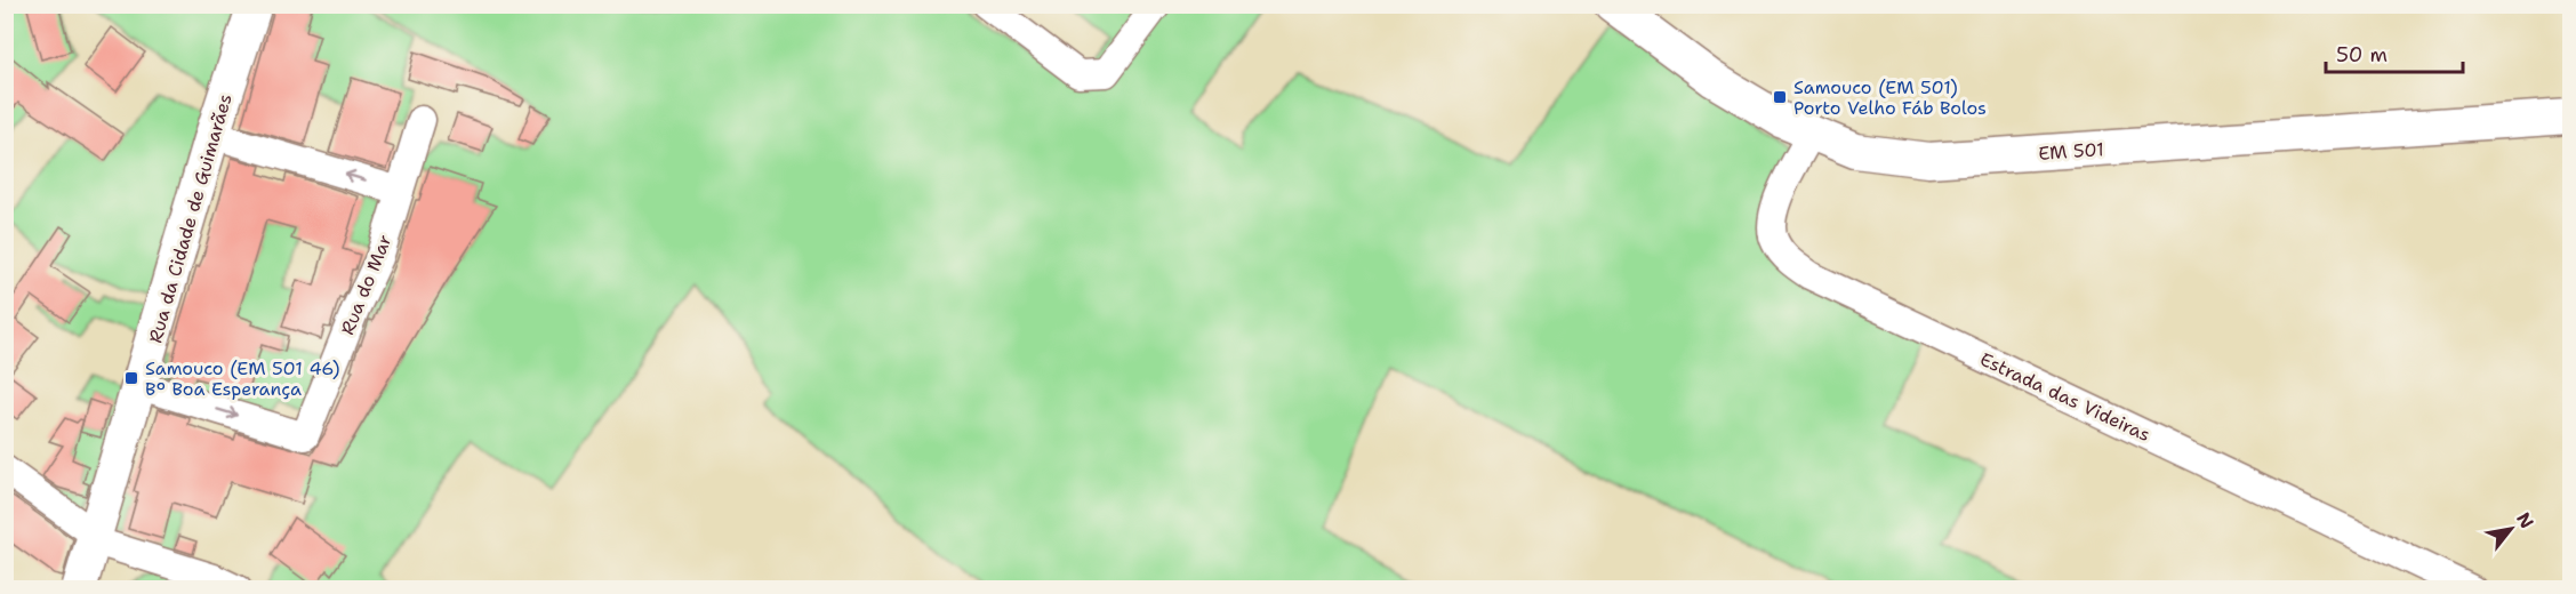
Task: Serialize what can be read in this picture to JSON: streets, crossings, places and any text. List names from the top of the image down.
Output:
{
  "streets": {
    "main road": ["EM 501", "Rua da Cidade de Guimarães"],
    "street": ["Rua do Mar", "Estrada das Videiras"]
  },
  "crossings": [
    ["EM 501", "Estrada das Videiras"],
    ["Rua da Cidade de Guimarães", "Rua do Mar"]
  ],
  "places": {
    "transit": ["Samouco (EM 501) Porto Velho Fáb Bolos", "Samouco (EM 501 46) Bº Boa Esperança"]
  },
  "scale_bar": "50 m",
  "north": "top right"
}
